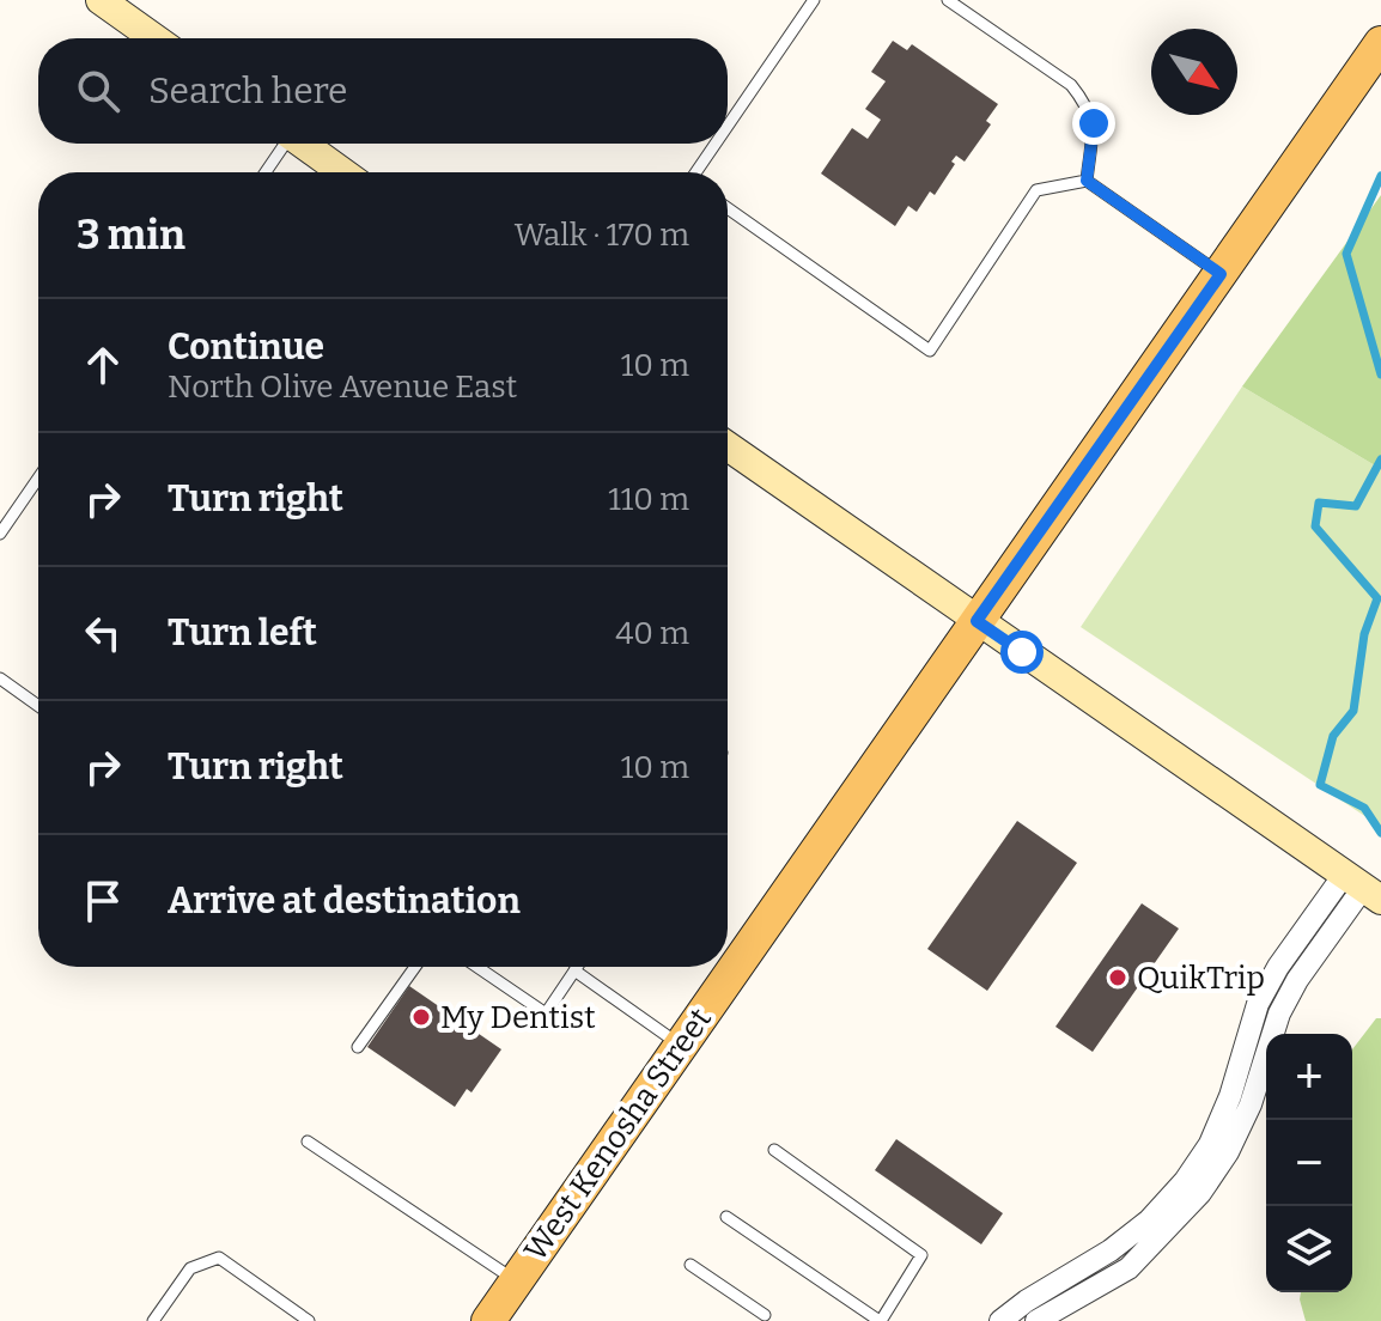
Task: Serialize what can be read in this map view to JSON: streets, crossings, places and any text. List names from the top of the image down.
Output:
{
  "streets": {
    "main road": ["West Kenosha Street"]
  },
  "places": ["QuikTrip", "My Dentist"],
  "north": "bottom right",
  "page": {
    "search": "Search here",
    "heading": ["3 min", "Walk · 170 m"],
    "list": [
      ["Continue", "North Olive Avenue East", "10 m"],
      ["Turn right", "110 m"],
      ["Turn left", "40 m"],
      ["Turn right", "10 m"],
      "Arrive at destination"
    ],
    "map_buttons": ["+", "−"]
  }
}
